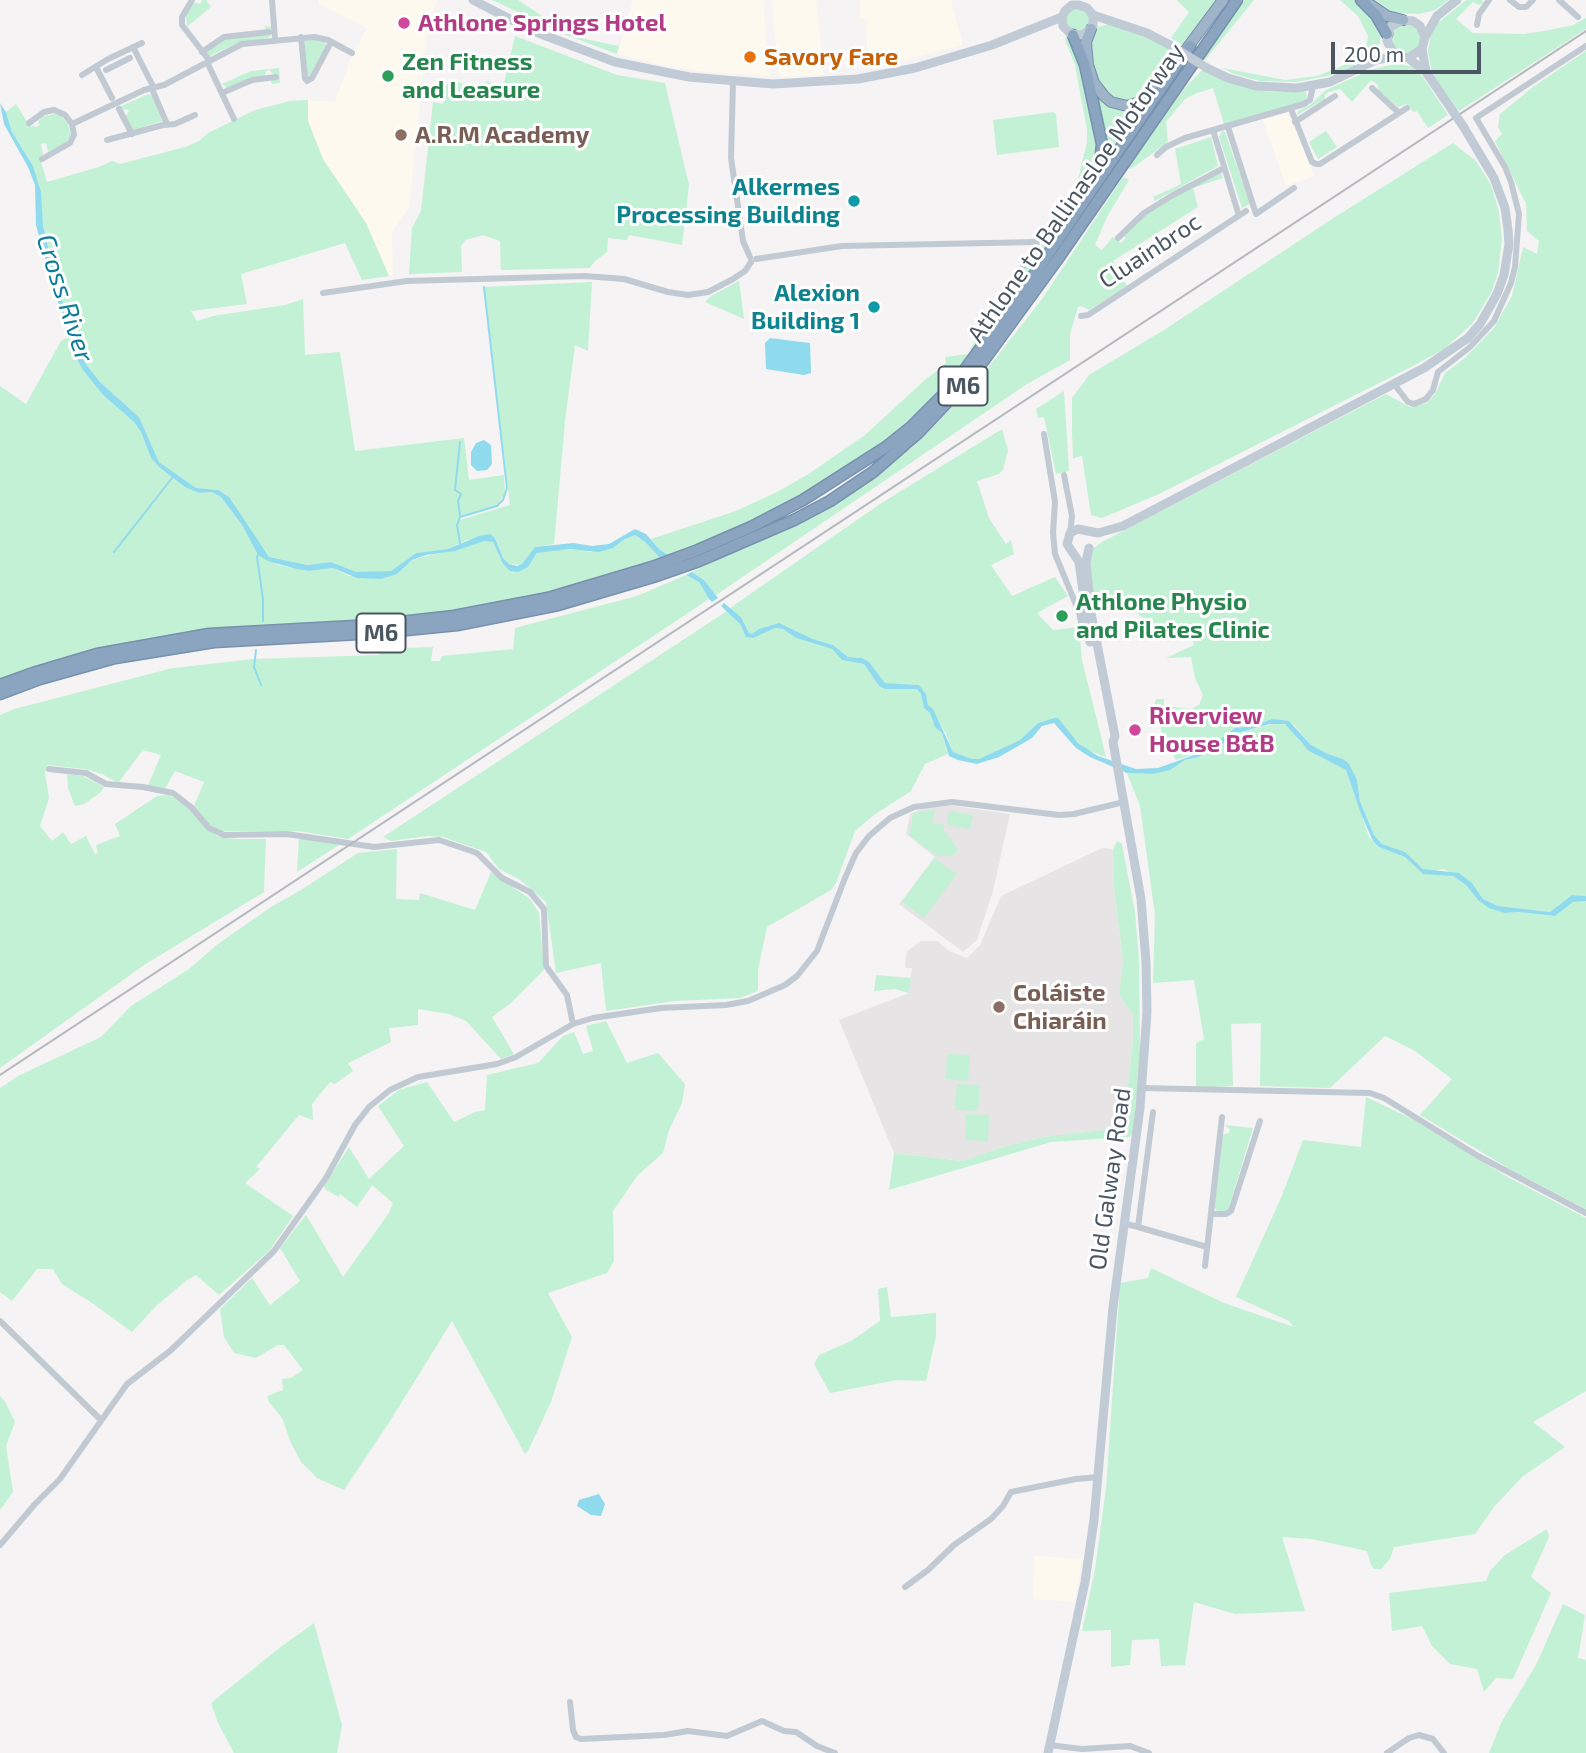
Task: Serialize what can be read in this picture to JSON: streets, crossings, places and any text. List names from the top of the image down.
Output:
{
  "streets": {
    "highway": ["Athlone to Ballinasloe Motorway", "M6"],
    "main road": ["Old Galway Road"],
    "street": ["Cluainbroc"]
  },
  "water": ["Cross River"],
  "places": [
    "Athlone Springs Hotel",
    "Savory Fare",
    "Zen Fitness and Leasure",
    "A.R.M Academy",
    "Alkermes Processing Building",
    "Alexion Building 1",
    "Athlone Physio and Pilates Clinic",
    "Riverview House B&B",
    "Coláiste Chiaráin"
  ],
  "scale_bar": "200 m"
}
